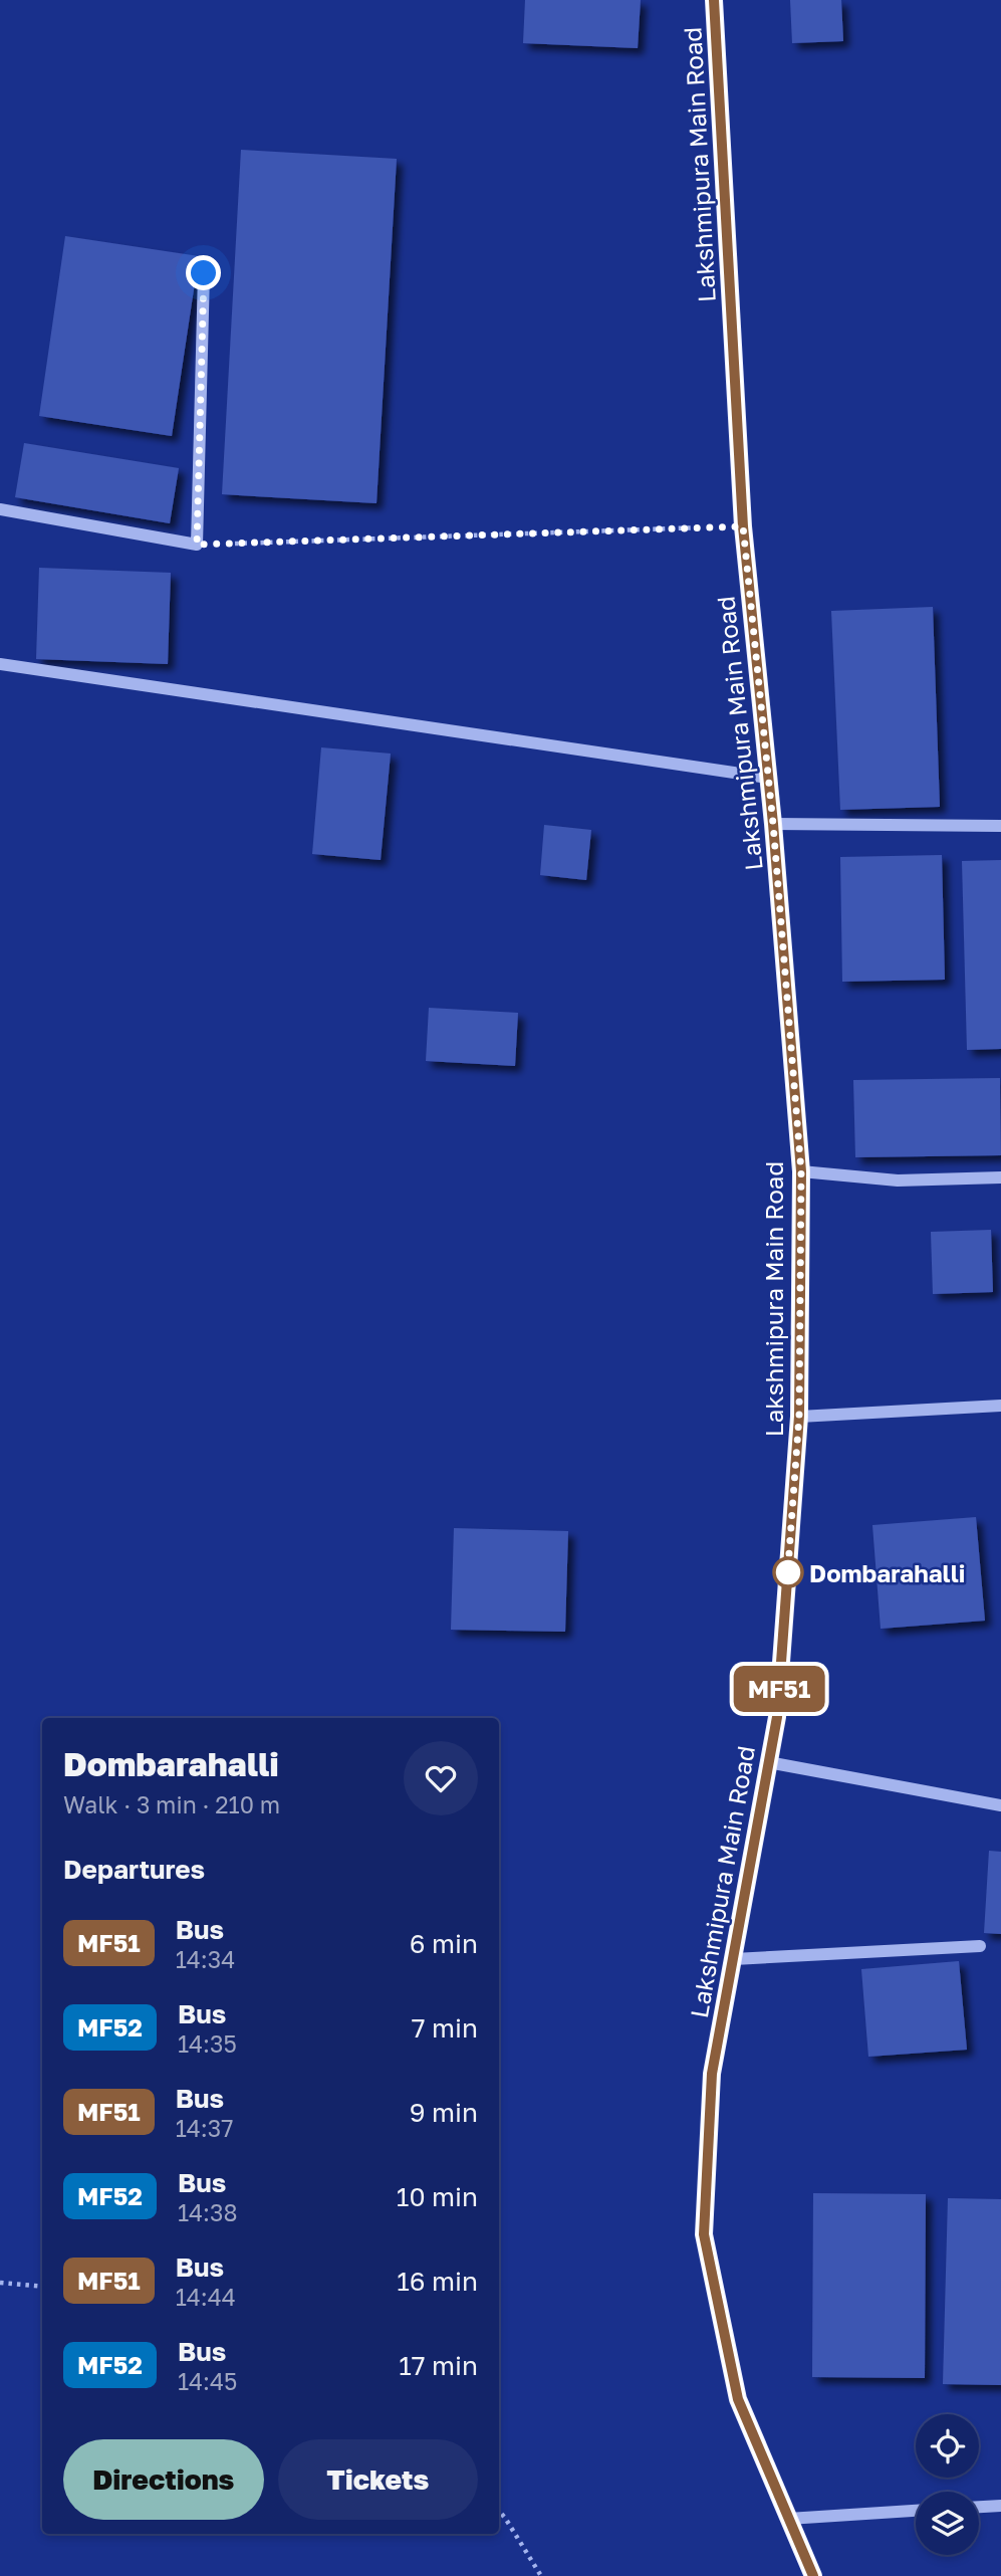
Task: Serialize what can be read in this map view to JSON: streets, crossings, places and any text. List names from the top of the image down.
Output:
{
  "streets": {
    "main road": ["Lakshmipura Main Road"]
  },
  "places": ["Dombarahalli"],
  "lines": ["bus line MF51"],
  "page": {
    "on_map": "MF51",
    "heading": [
      ["Dombarahalli", "Walk · 3 min · 210 m"],
      "Departures"
    ],
    "list": [
      {
        "mark": "MF51",
        "name": "Bus",
        "note": "14:34",
        "value": "6 min"
      },
      {
        "mark": "MF52",
        "name": "Bus",
        "note": "14:35",
        "value": "7 min"
      },
      {
        "mark": "MF51",
        "name": "Bus",
        "note": "14:37",
        "value": "9 min"
      },
      {
        "mark": "MF52",
        "name": "Bus",
        "note": "14:38",
        "value": "10 min"
      },
      {
        "mark": "MF51",
        "name": "Bus",
        "note": "14:44",
        "value": "16 min"
      },
      {
        "mark": "MF52",
        "name": "Bus",
        "note": "14:45",
        "value": "17 min"
      }
    ],
    "buttons": ["Directions", "Tickets"]
  }
}
